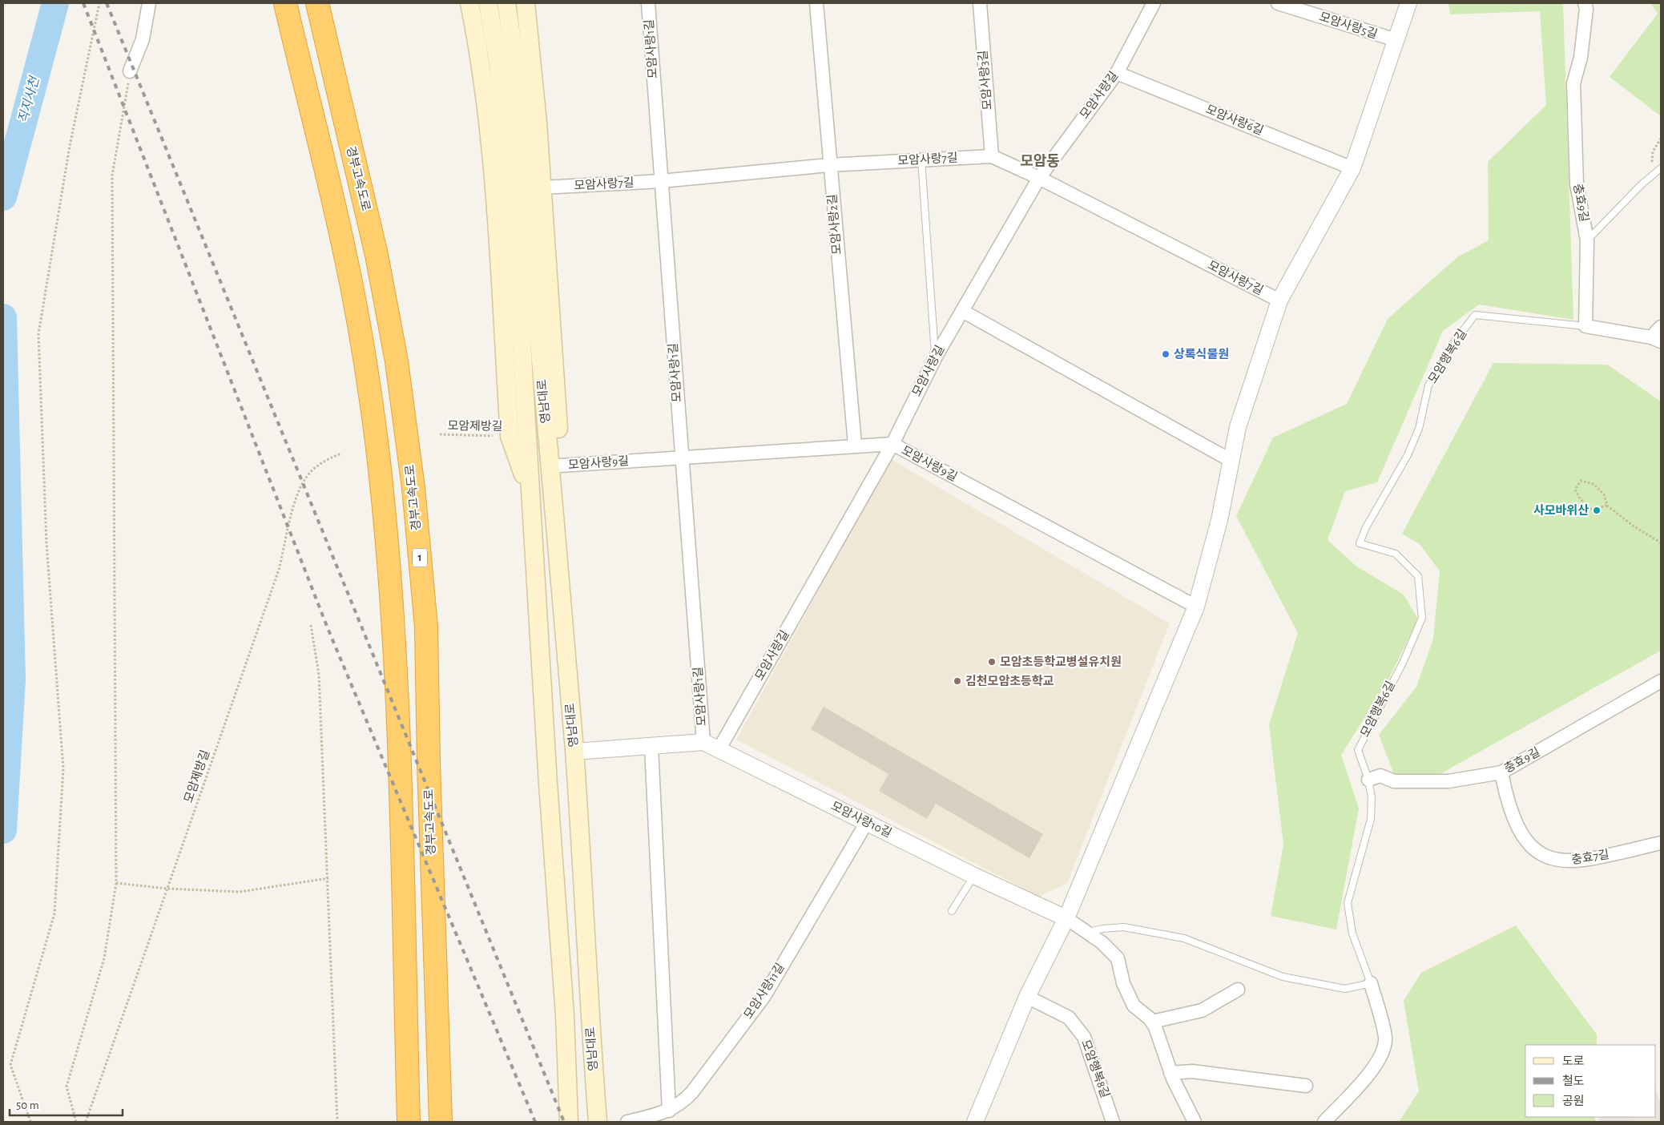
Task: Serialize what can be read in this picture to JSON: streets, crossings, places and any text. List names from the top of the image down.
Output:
{
  "streets": {
    "highway": ["경부고속도로", "1"],
    "main road": ["영남대로"],
    "street": [
      "모암사랑5길",
      "모암사랑1길",
      "모암사랑3길",
      "모암사랑길",
      "모암사랑6길",
      "모암사랑7길",
      "충효9길",
      "모암사랑2길",
      "모암사랑9길",
      "모암사랑10길",
      "충효7길",
      "모암사랑11길",
      "모암행복8길"
    ],
    "lane": ["모암행복6길"],
    "path": ["모암제방길"]
  },
  "crossings": [
    ["모암사랑1길", "모암사랑7길"],
    ["모암사랑1길", "모암사랑9길"],
    ["모암사랑1길", "모암사랑10길"],
    ["모암사랑3길", "모암사랑7길"],
    ["모암사랑길", "모암사랑6길"],
    ["모암사랑길", "모암사랑7길"],
    ["모암사랑길", "모암사랑9길"],
    ["모암사랑길", "모암사랑10길"],
    ["모암사랑7길", "모암사랑2길"],
    ["충효9길", "모암행복6길"],
    ["충효9길", "충효7길"],
    ["모암사랑2길", "모암사랑9길"],
    ["영남대로", "모암사랑10길"],
    ["모암사랑10길", "모암사랑11길"]
  ],
  "districts": ["모암동"],
  "water": ["직지사천"],
  "places": [
    "상록식물원",
    "사모바위산",
    "모암초등학교병설유치원",
    "김천모암초등학교"
  ],
  "legend": ["도로", "철도", "공원"],
  "scale_bar": "50 m"
}
